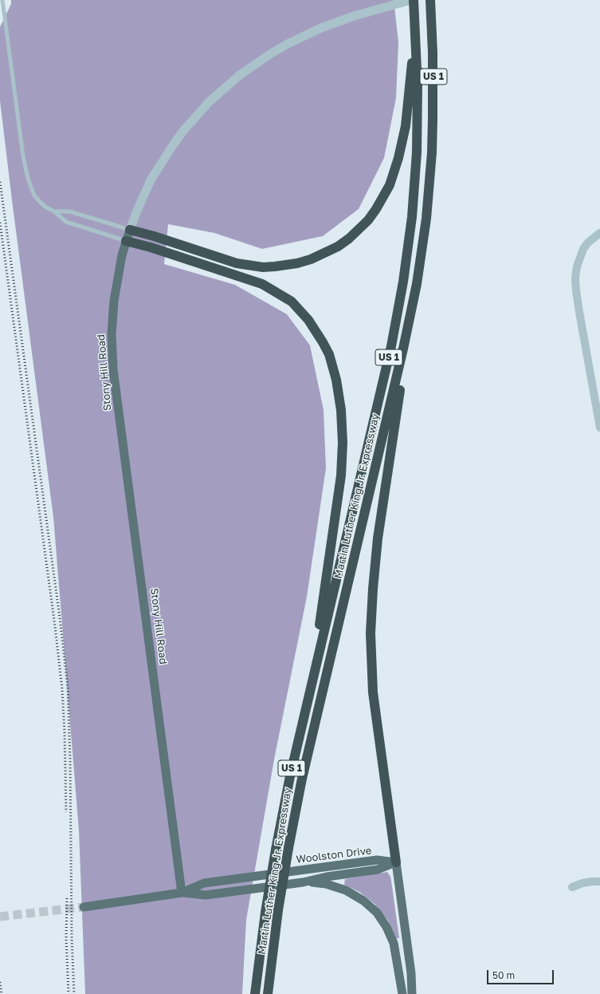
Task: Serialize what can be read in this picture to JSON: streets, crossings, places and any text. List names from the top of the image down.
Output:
{
  "streets": {
    "highway": ["US 1", "Martin Luther King Jr. Expressway"],
    "main road": ["Stony Hill Road", "Woolston Drive"]
  },
  "crossings": [
    ["Stony Hill Road", "Woolston Drive"]
  ],
  "scale_bar": "50 m"
}
